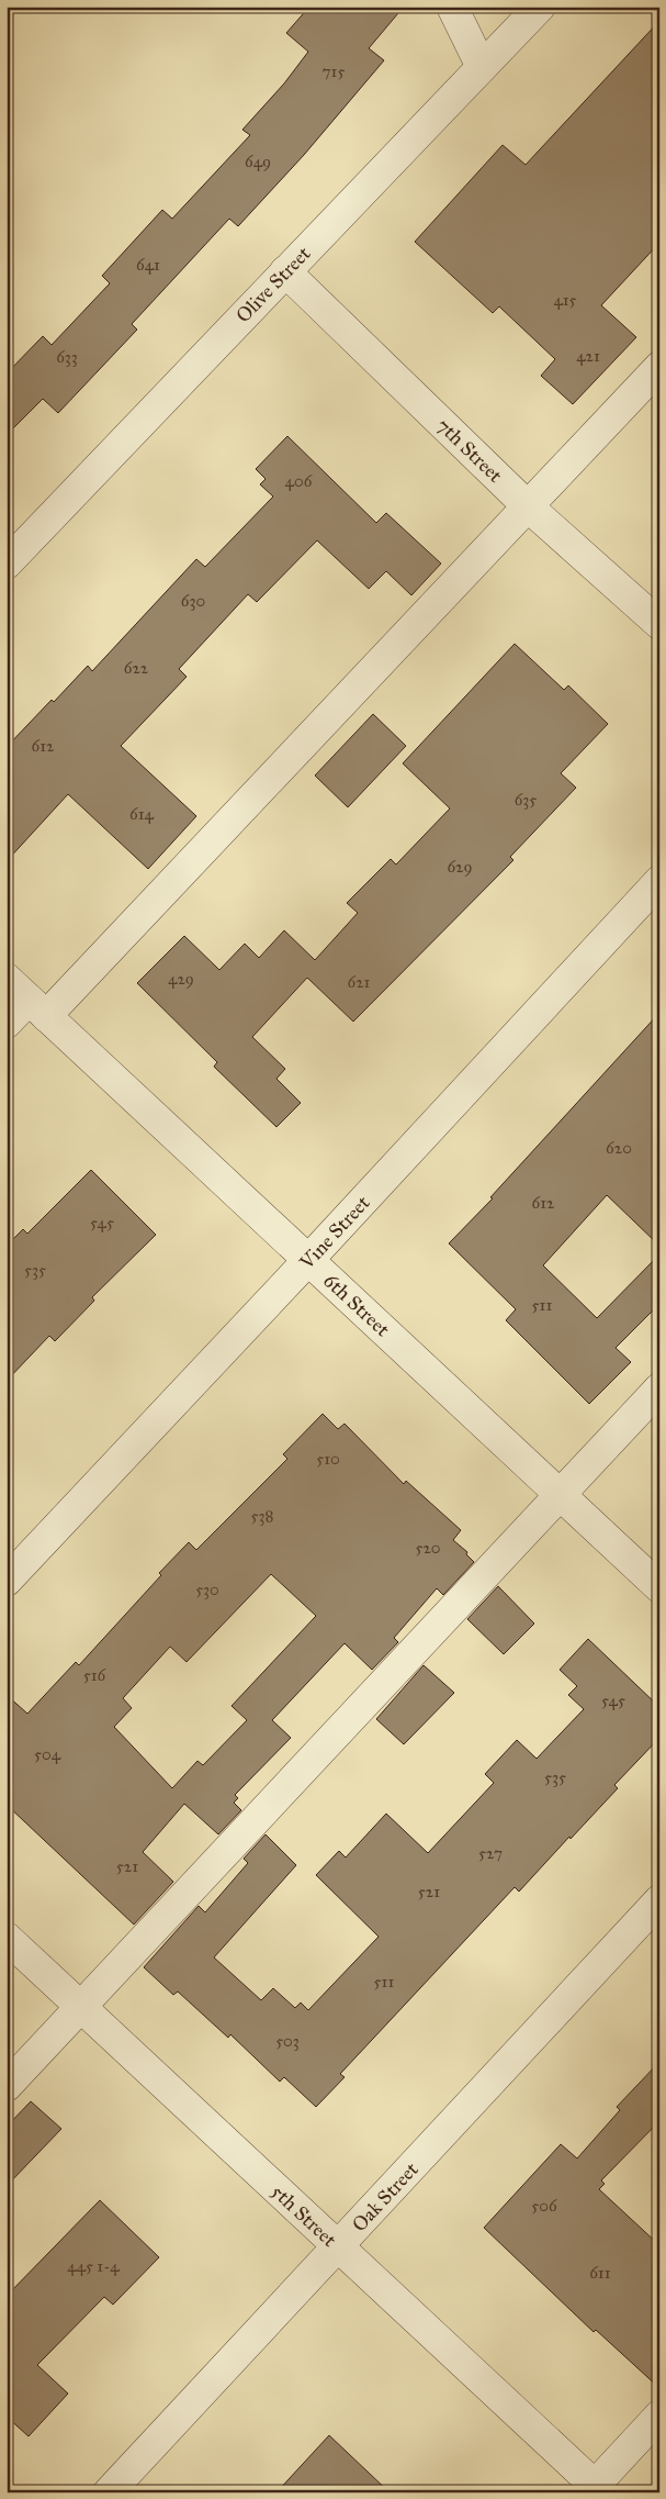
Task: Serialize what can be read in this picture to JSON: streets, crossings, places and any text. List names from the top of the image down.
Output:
{
  "streets": {
    "street": [
      "Olive Street",
      "7th Street",
      "Vine Street",
      "6th Street",
      "Oak Street",
      "5th Street"
    ]
  },
  "crossings": [
    ["Olive Street", "7th Street"],
    ["Vine Street", "6th Street"],
    ["Oak Street", "5th Street"]
  ],
  "house_numbers": [
    "715",
    "649",
    "641",
    "415",
    "421",
    "633",
    "406",
    "630",
    "622",
    "612",
    "635",
    "614",
    "629",
    "429",
    "621",
    "620",
    "612",
    "545",
    "535",
    "511",
    "510",
    "538",
    "520",
    "530",
    "516",
    "545",
    "504",
    "535",
    "527",
    "521",
    "521",
    "511",
    "503",
    "506",
    "445 1-4",
    "611"
  ]
}
